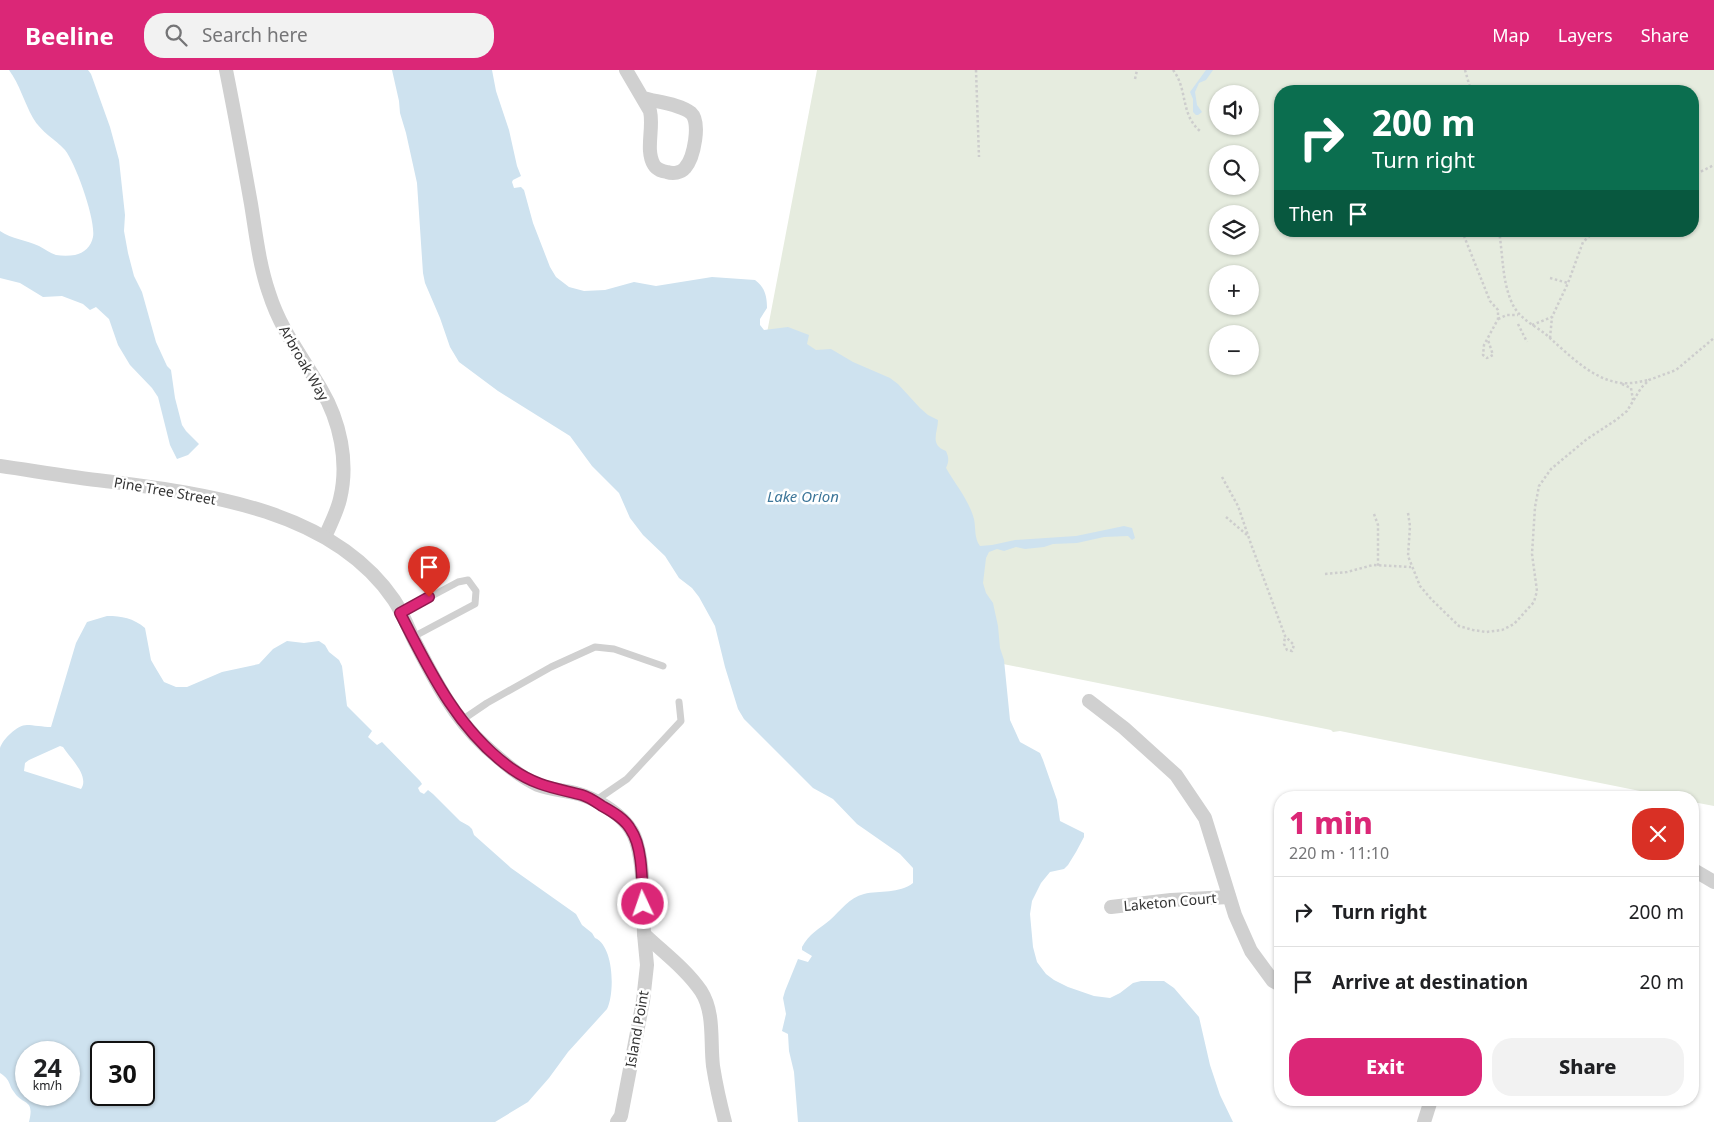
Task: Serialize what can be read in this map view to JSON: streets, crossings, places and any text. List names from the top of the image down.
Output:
{
  "streets": {
    "street": [
      "Arbroak Way",
      "Pine Tree Street",
      "Laketon Court",
      "Island Point"
    ]
  },
  "crossings": [
    ["Arbroak Way", "Pine Tree Street"],
    ["Pine Tree Street", "Island Point"]
  ],
  "water": ["Lake Orion"],
  "page": {
    "header": "Beeline",
    "search": "Search here",
    "nav": ["Map", "Layers", "Share"],
    "map_buttons": ["+", "−"],
    "turn": ["200 m", "Turn right"],
    "then": "Then",
    "heading": ["1 min", "220 m · 11:10"],
    "list": [
      {
        "name": "Turn right",
        "value": "200 m"
      },
      {
        "name": "Arrive at destination",
        "value": "20 m"
      }
    ],
    "buttons": ["Exit", "Share"],
    "speed": "24 km/h",
    "limit": "30"
  }
}
